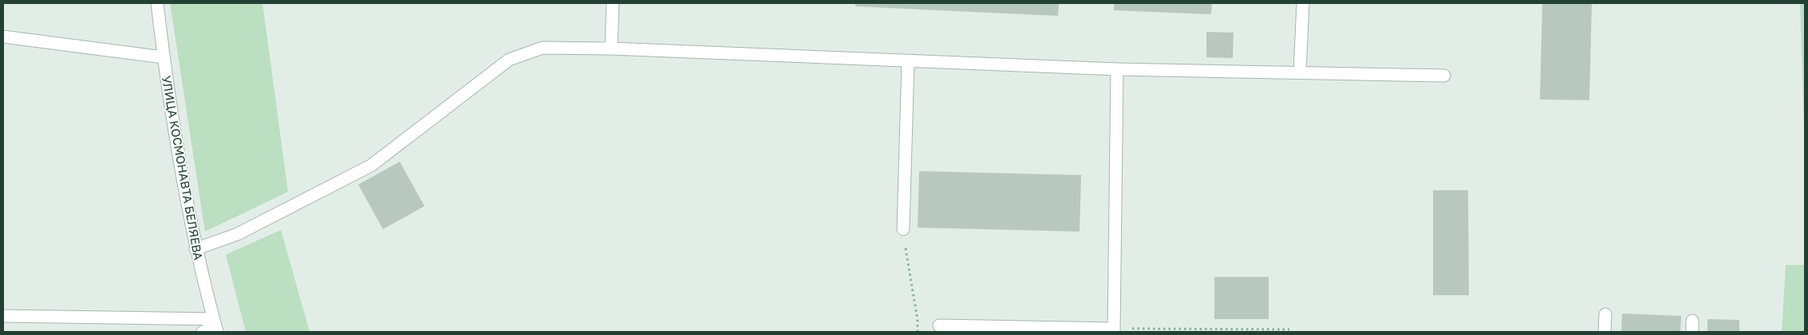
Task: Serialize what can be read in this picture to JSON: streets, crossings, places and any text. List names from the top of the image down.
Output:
{
  "streets": {
    "street": ["УЛИЦА КОСМОНАВТА БЕЛЯЕВА"]
  }
}
